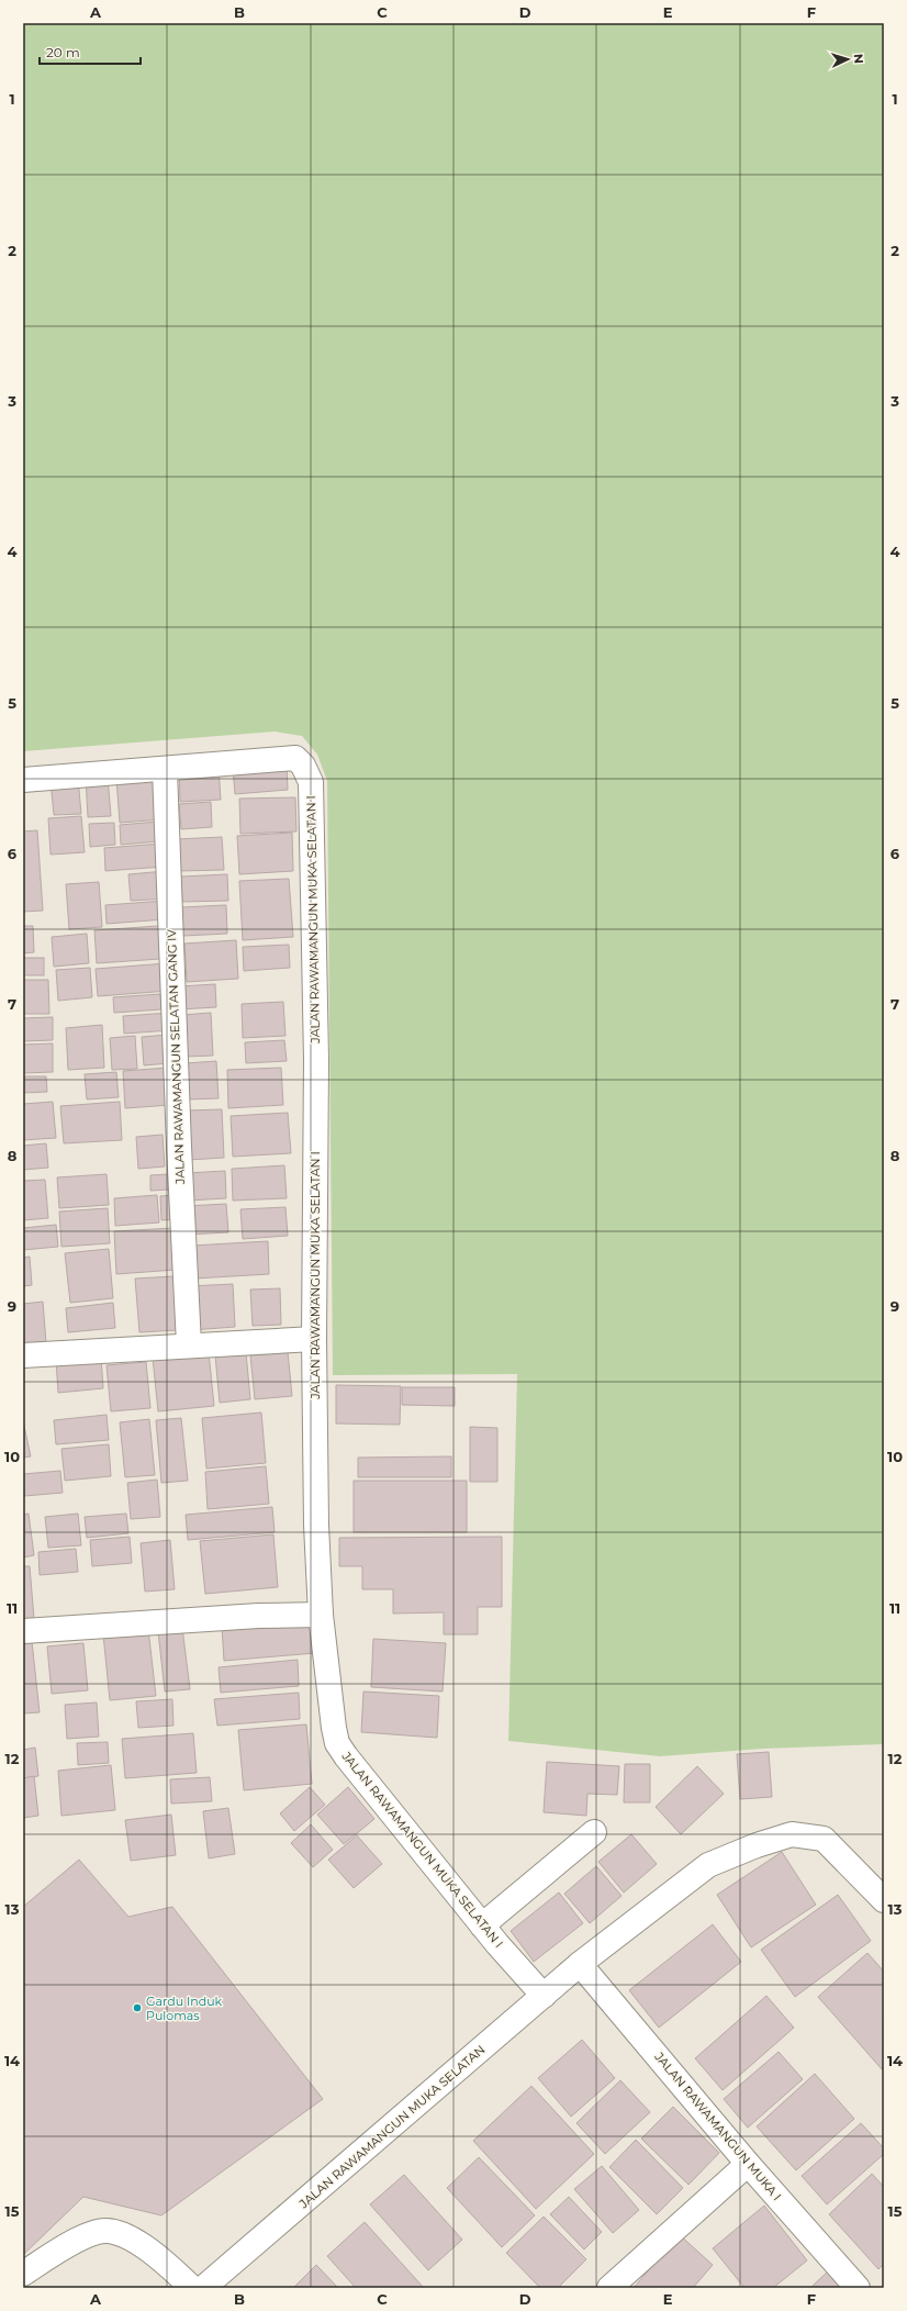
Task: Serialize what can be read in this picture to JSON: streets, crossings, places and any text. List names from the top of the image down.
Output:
{
  "streets": {
    "street": [
      "JALAN RAWAMANGUN MUKA SELATAN I",
      "JALAN RAWAMANGUN SELATAN GANG IV",
      "JALAN RAWAMANGUN MUKA SELATAN",
      "JALAN RAWAMANGUN MUKA I"
    ]
  },
  "crossings": [
    ["JALAN RAWAMANGUN MUKA SELATAN I", "JALAN RAWAMANGUN SELATAN GANG IV"],
    ["JALAN RAWAMANGUN MUKA SELATAN I", "JALAN RAWAMANGUN MUKA SELATAN"],
    ["JALAN RAWAMANGUN MUKA SELATAN", "JALAN RAWAMANGUN MUKA I"]
  ],
  "places": ["Gardu Induk Pulomas"],
  "scale_bar": "20 m",
  "north": "right",
  "grid": {
    "columns": [
      "A",
      "B",
      "C",
      "D",
      "E",
      "F"
    ],
    "rows": [
      "1",
      "2",
      "3",
      "4",
      "5",
      "6",
      "7",
      "8",
      "9",
      "10",
      "11",
      "12",
      "13",
      "14",
      "15"
    ]
  }
}
